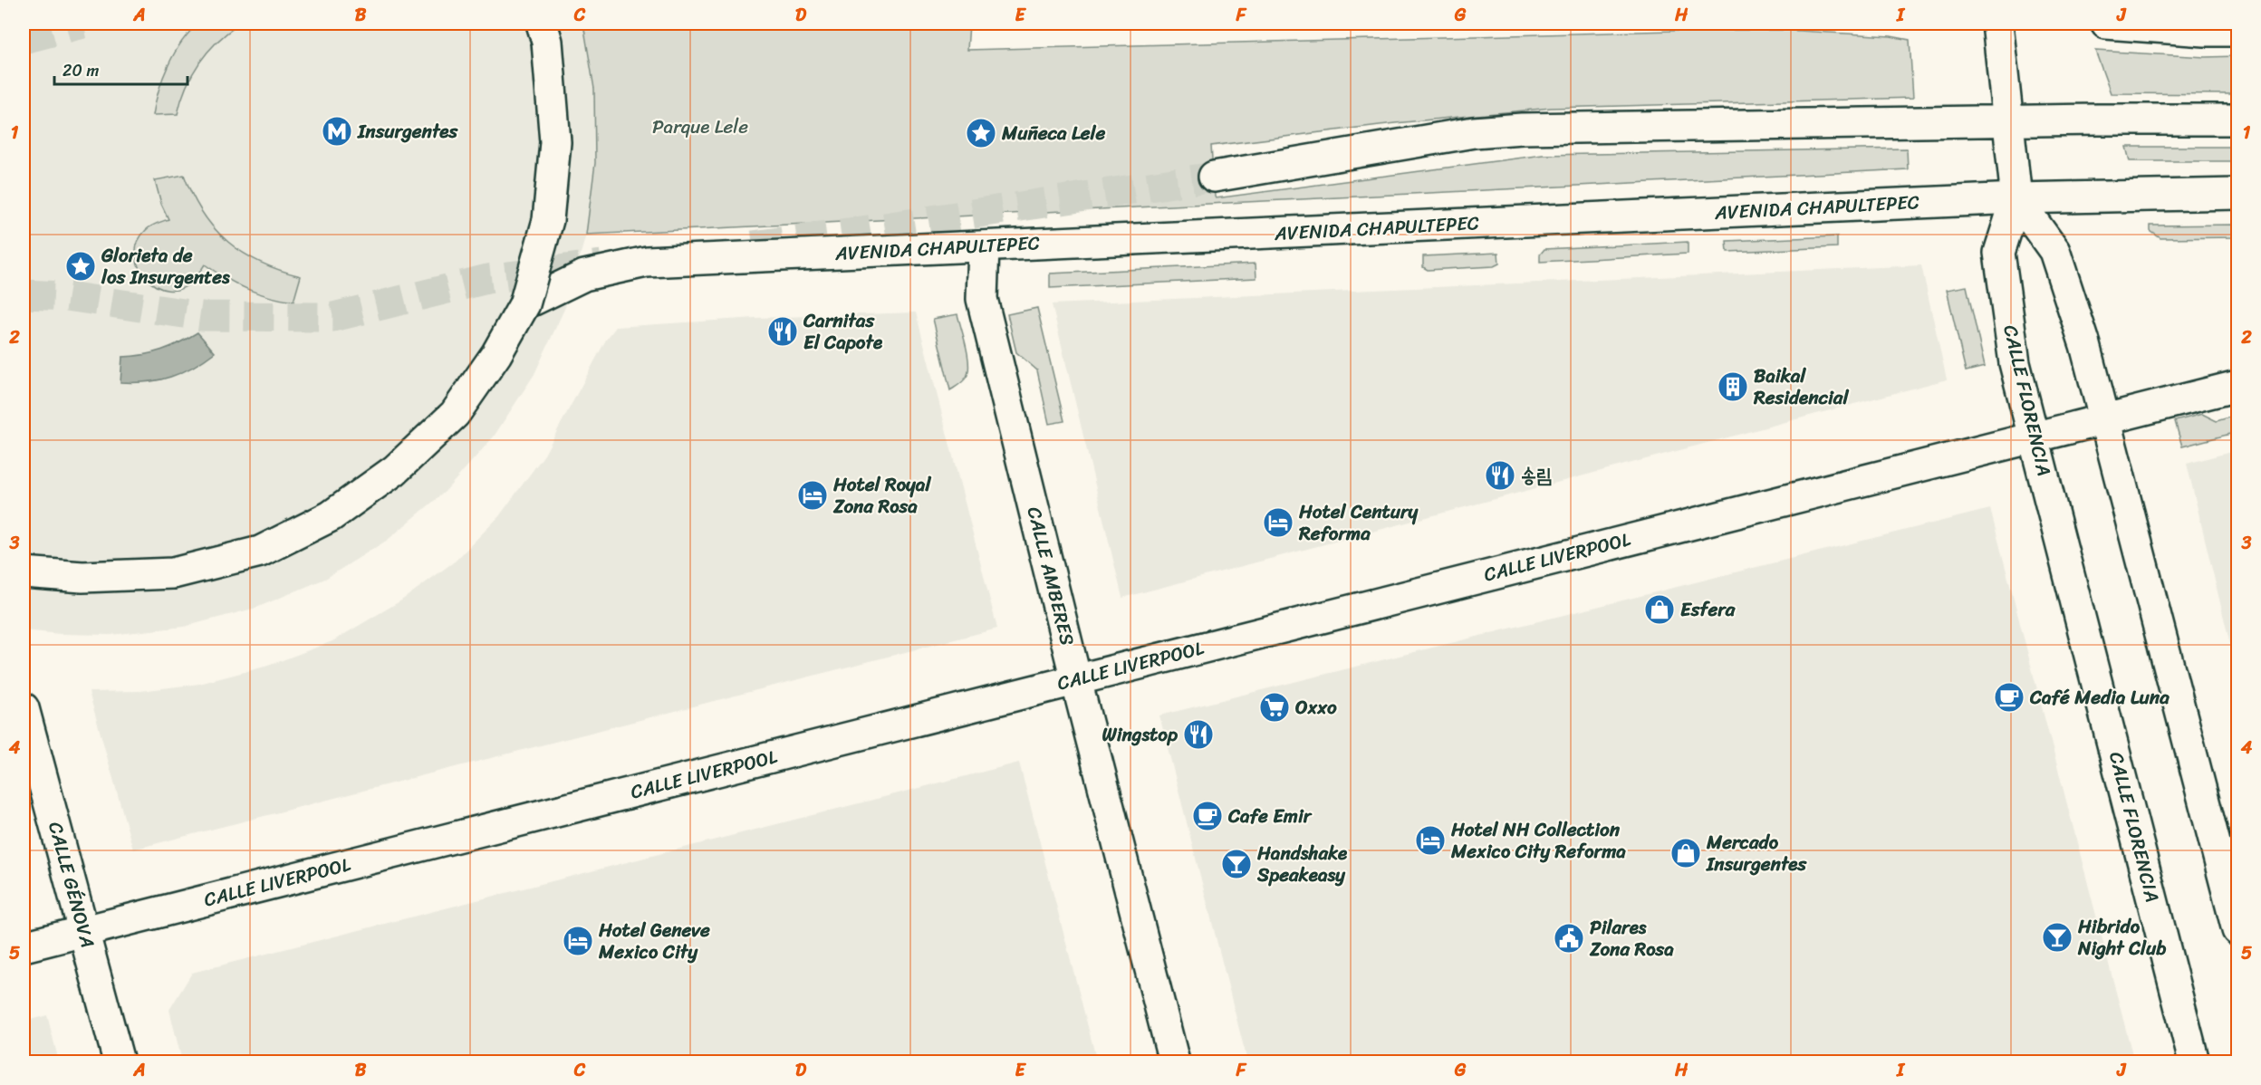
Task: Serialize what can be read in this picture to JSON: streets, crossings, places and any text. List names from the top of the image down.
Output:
{
  "streets": {
    "main road": [
      "AVENIDA CHAPULTEPEC",
      "CALLE FLORENCIA",
      "CALLE LIVERPOOL",
      "CALLE AMBERES",
      "CALLE GÉNOVA"
    ]
  },
  "crossings": [
    ["AVENIDA CHAPULTEPEC", "CALLE FLORENCIA"],
    ["AVENIDA CHAPULTEPEC", "CALLE AMBERES"],
    ["CALLE FLORENCIA", "CALLE LIVERPOOL"],
    ["CALLE LIVERPOOL", "CALLE AMBERES"],
    ["CALLE LIVERPOOL", "CALLE GÉNOVA"]
  ],
  "parks": ["Parque Lele"],
  "places": {
    "metro station": ["Insurgentes"],
    "place": ["Muñeca Lele", "Glorieta de los Insurgentes"],
    "restaurant": ["Carnitas El Capote", "송림", "Wingstop"],
    "building": ["Baikal Residencial"],
    "hotel": [
      "Hotel Royal Zona Rosa",
      "Hotel Century Reforma",
      "Hotel NH Collection Mexico City Reforma",
      "Hotel Geneve Mexico City"
    ],
    "shop": ["Esfera", "Mercado Insurgentes"],
    "cafe": ["Café Media Luna", "Cafe Emir"],
    "supermarket": ["Oxxo"],
    "bar": ["Handshake Speakeasy", "Hibrido Night Club"],
    "public building": ["Pilares Zona Rosa"]
  },
  "scale_bar": "20 m",
  "grid": {
    "columns": [
      "A",
      "B",
      "C",
      "D",
      "E",
      "F",
      "G",
      "H",
      "I",
      "J"
    ],
    "rows": [
      "1",
      "2",
      "3",
      "4",
      "5"
    ]
  }
}
